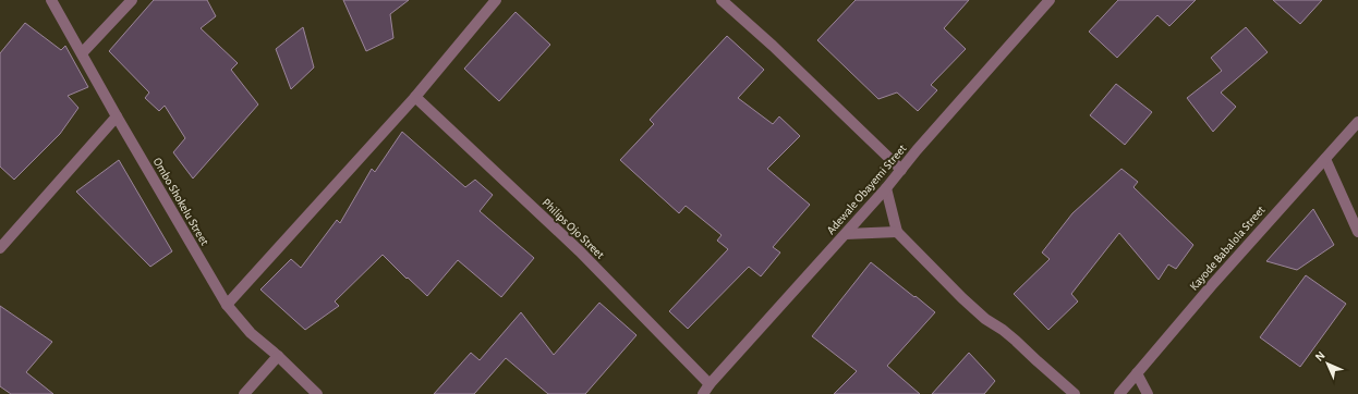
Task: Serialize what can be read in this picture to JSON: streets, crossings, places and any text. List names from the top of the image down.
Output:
{
  "streets": {
    "street": [
      "Adewale Obayemi Street",
      "Ombo Shokelu Street",
      "Philips Ojo Street",
      "Kayode Babalola Street"
    ]
  },
  "crossings": [
    ["Adewale Obayemi Street", "Philips Ojo Street"]
  ],
  "north": "top left"
}
